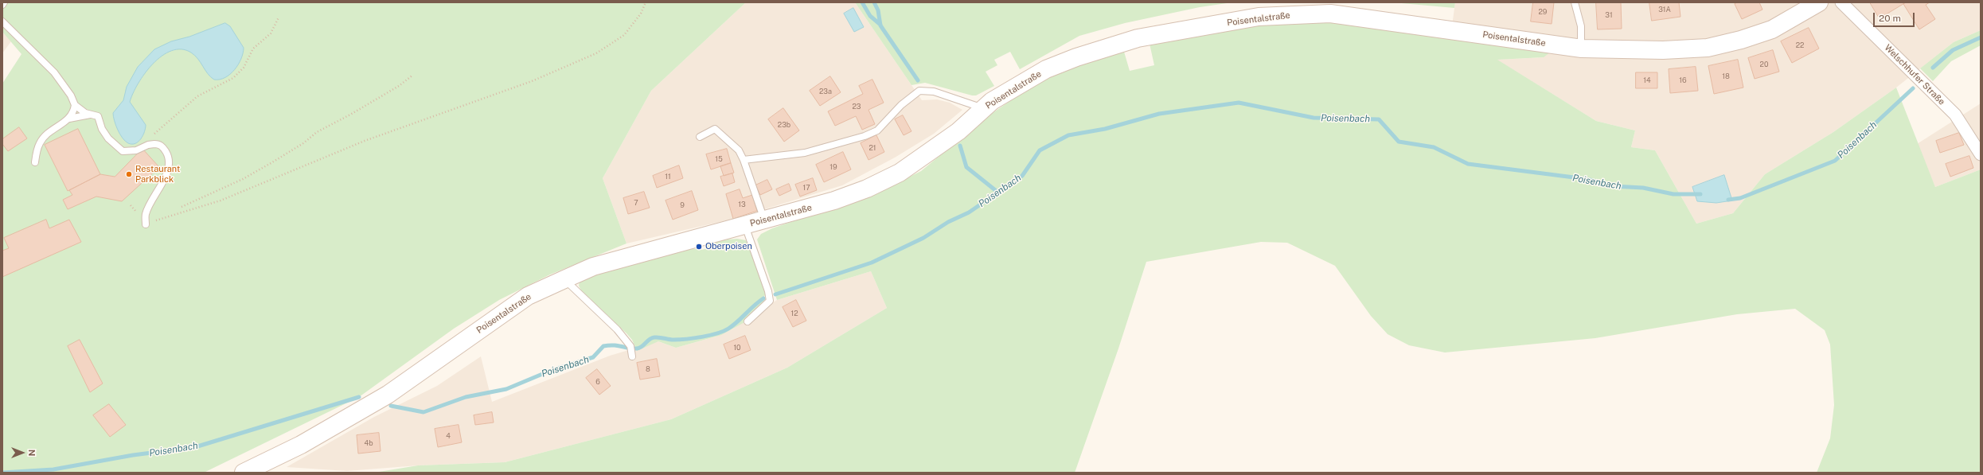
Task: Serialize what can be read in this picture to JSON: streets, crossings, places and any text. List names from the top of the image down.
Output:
{
  "streets": {
    "main road": ["Poisentalstraße"],
    "street": ["Welschhufer Straße"]
  },
  "water": ["Poisenbach"],
  "places": ["Restaurant Parkblick", "Oberpoisen"],
  "house_numbers": [
    "31A",
    "29",
    "31",
    "22",
    "20",
    "18",
    "14",
    "16",
    "23a",
    "23",
    "23b",
    "21",
    "15",
    "19",
    "11",
    "17",
    "7",
    "13",
    "9",
    "12",
    "10",
    "8",
    "6",
    "4",
    "4b"
  ],
  "scale_bar": "20 m",
  "north": "right"
}
